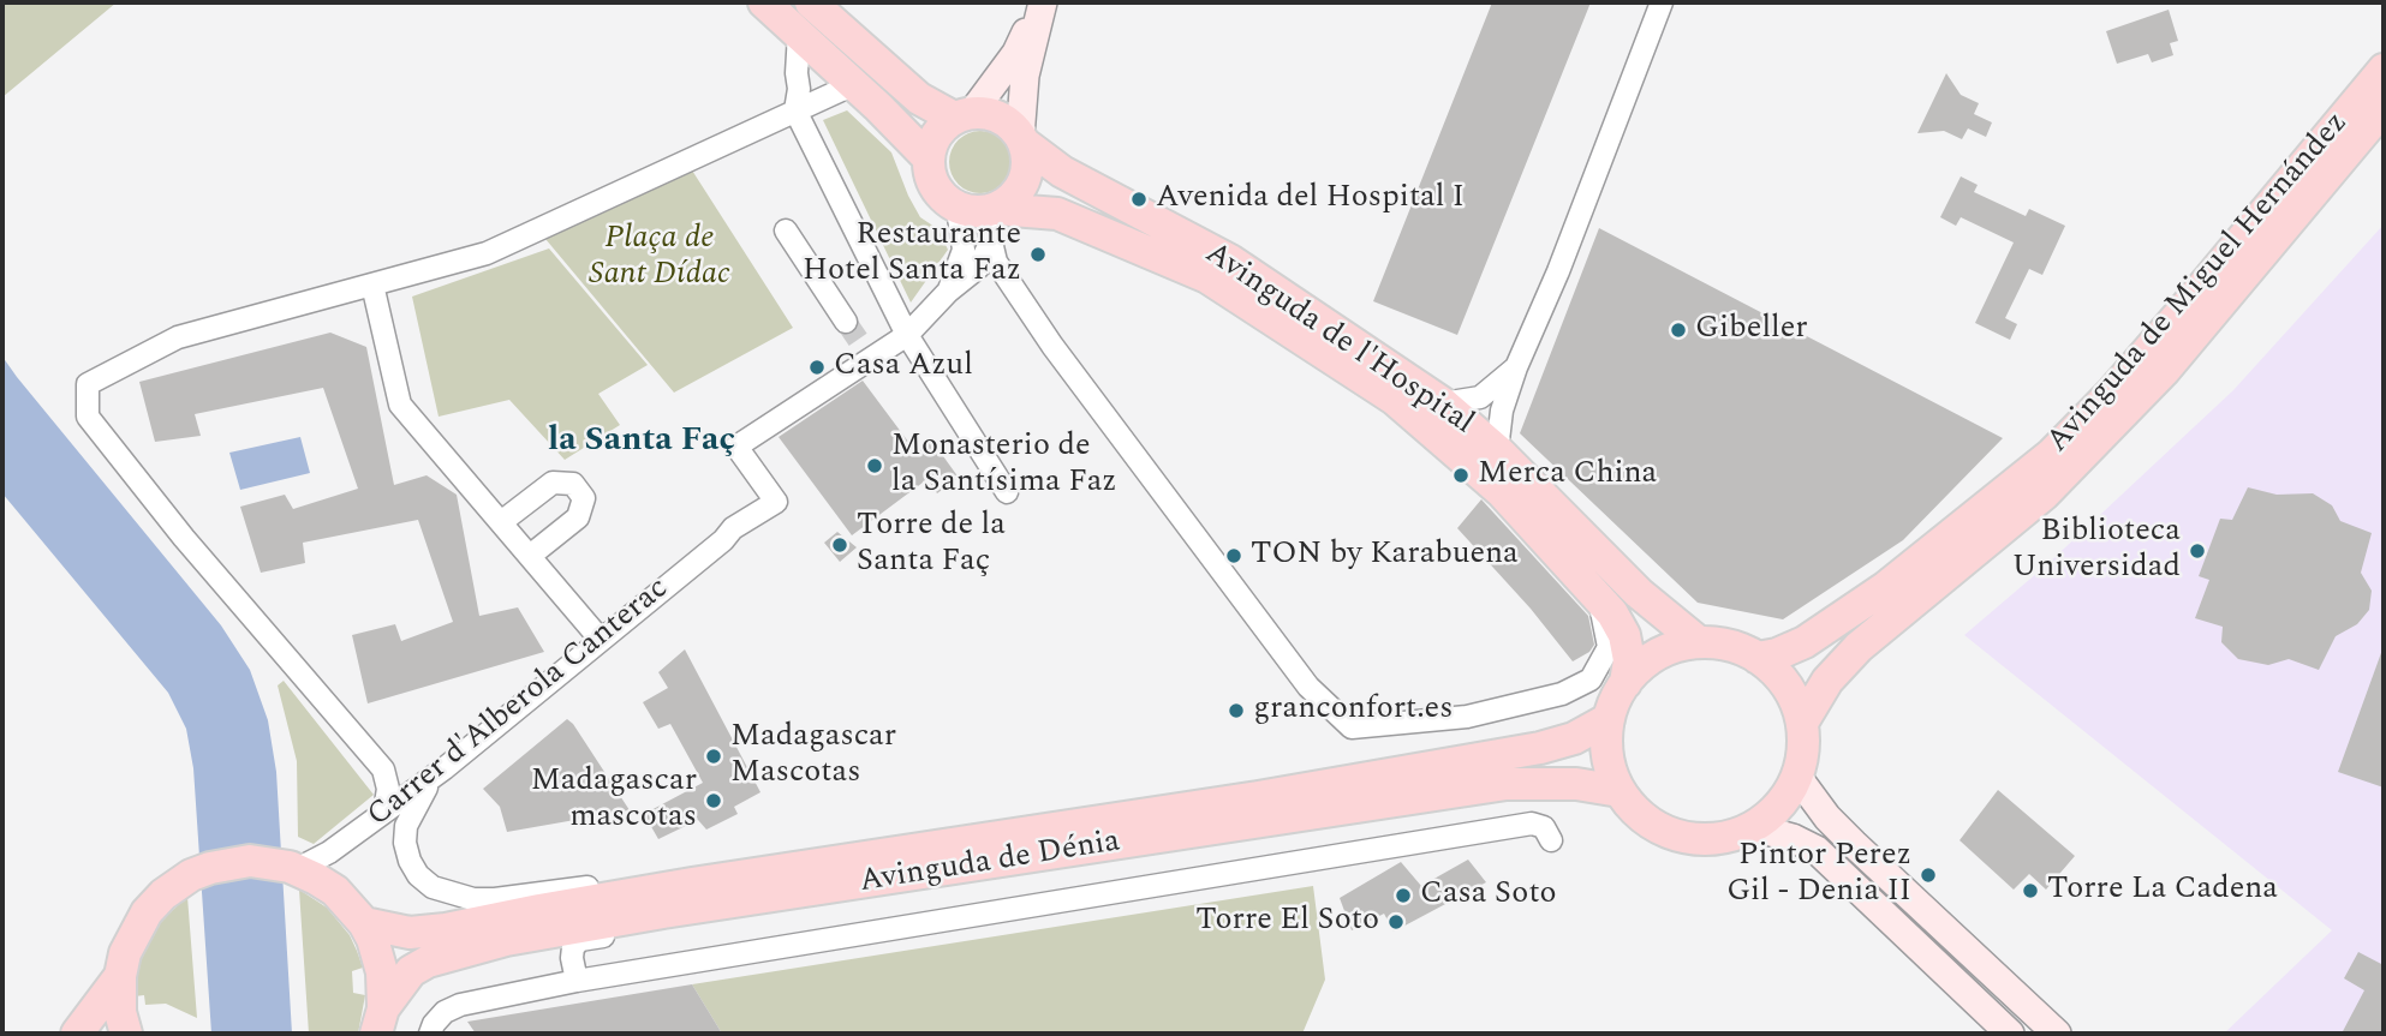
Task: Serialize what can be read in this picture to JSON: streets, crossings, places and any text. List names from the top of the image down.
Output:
{
  "streets": {
    "main road": ["Avinguda de Miguel Hernández", "Avinguda de l'Hospital", "Avinguda de Dénia"],
    "street": ["Carrer d'Alberola Canterac"]
  },
  "crossings": [
    ["Avinguda de Miguel Hernández", "Avinguda de l'Hospital"],
    ["Avinguda de Miguel Hernández", "Avinguda de Dénia"],
    ["Avinguda de l'Hospital", "Avinguda de Dénia"]
  ],
  "districts": ["la Santa Faç"],
  "parks": ["Plaça de Sant Dídac"],
  "places": [
    "Avenida del Hospital I",
    "Restaurante Hotel Santa Faz",
    "Gibeller",
    "Casa Azul",
    "Monasterio de la Santísima Faz",
    "Merca China",
    "Torre de la Santa Faç",
    "Biblioteca Universidad",
    "TON by Karabuena",
    "granconfort.es",
    "Madagascar Mascotas",
    "Madagascar mascotas",
    "Pintor Perez Gil - Denia II",
    "Torre La Cadena",
    "Casa Soto",
    "Torre El Soto"
  ]
}
